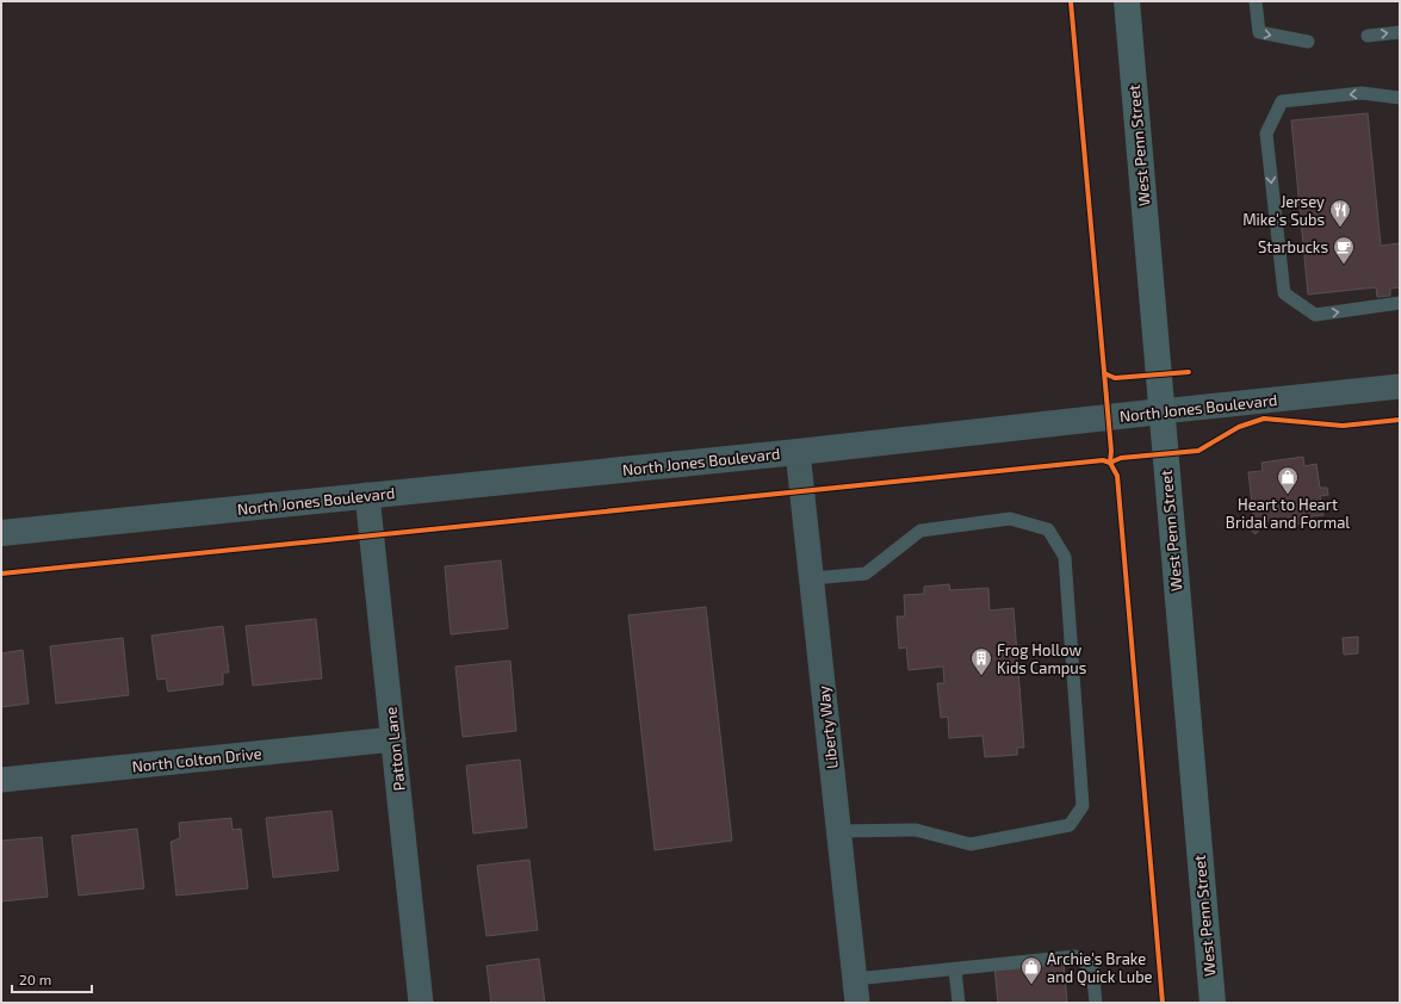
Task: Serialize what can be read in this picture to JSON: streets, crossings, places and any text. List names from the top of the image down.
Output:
{
  "streets": {
    "main road": ["West Penn Street"],
    "street": [
      "North Jones Boulevard",
      "Liberty Way",
      "Patton Lane",
      "North Colton Drive"
    ]
  },
  "crossings": [
    ["West Penn Street", "North Jones Boulevard"],
    ["North Jones Boulevard", "Liberty Way"],
    ["North Jones Boulevard", "Patton Lane"],
    ["Patton Lane", "North Colton Drive"]
  ],
  "places": {
    "restaurant": ["Jersey Mike's Subs"],
    "cafe": ["Starbucks"],
    "shop": ["Heart to Heart Bridal and Formal", "Archie's Brake and Quick Lube"],
    "building": ["Frog Hollow Kids Campus"]
  },
  "scale_bar": "20 m"
}
